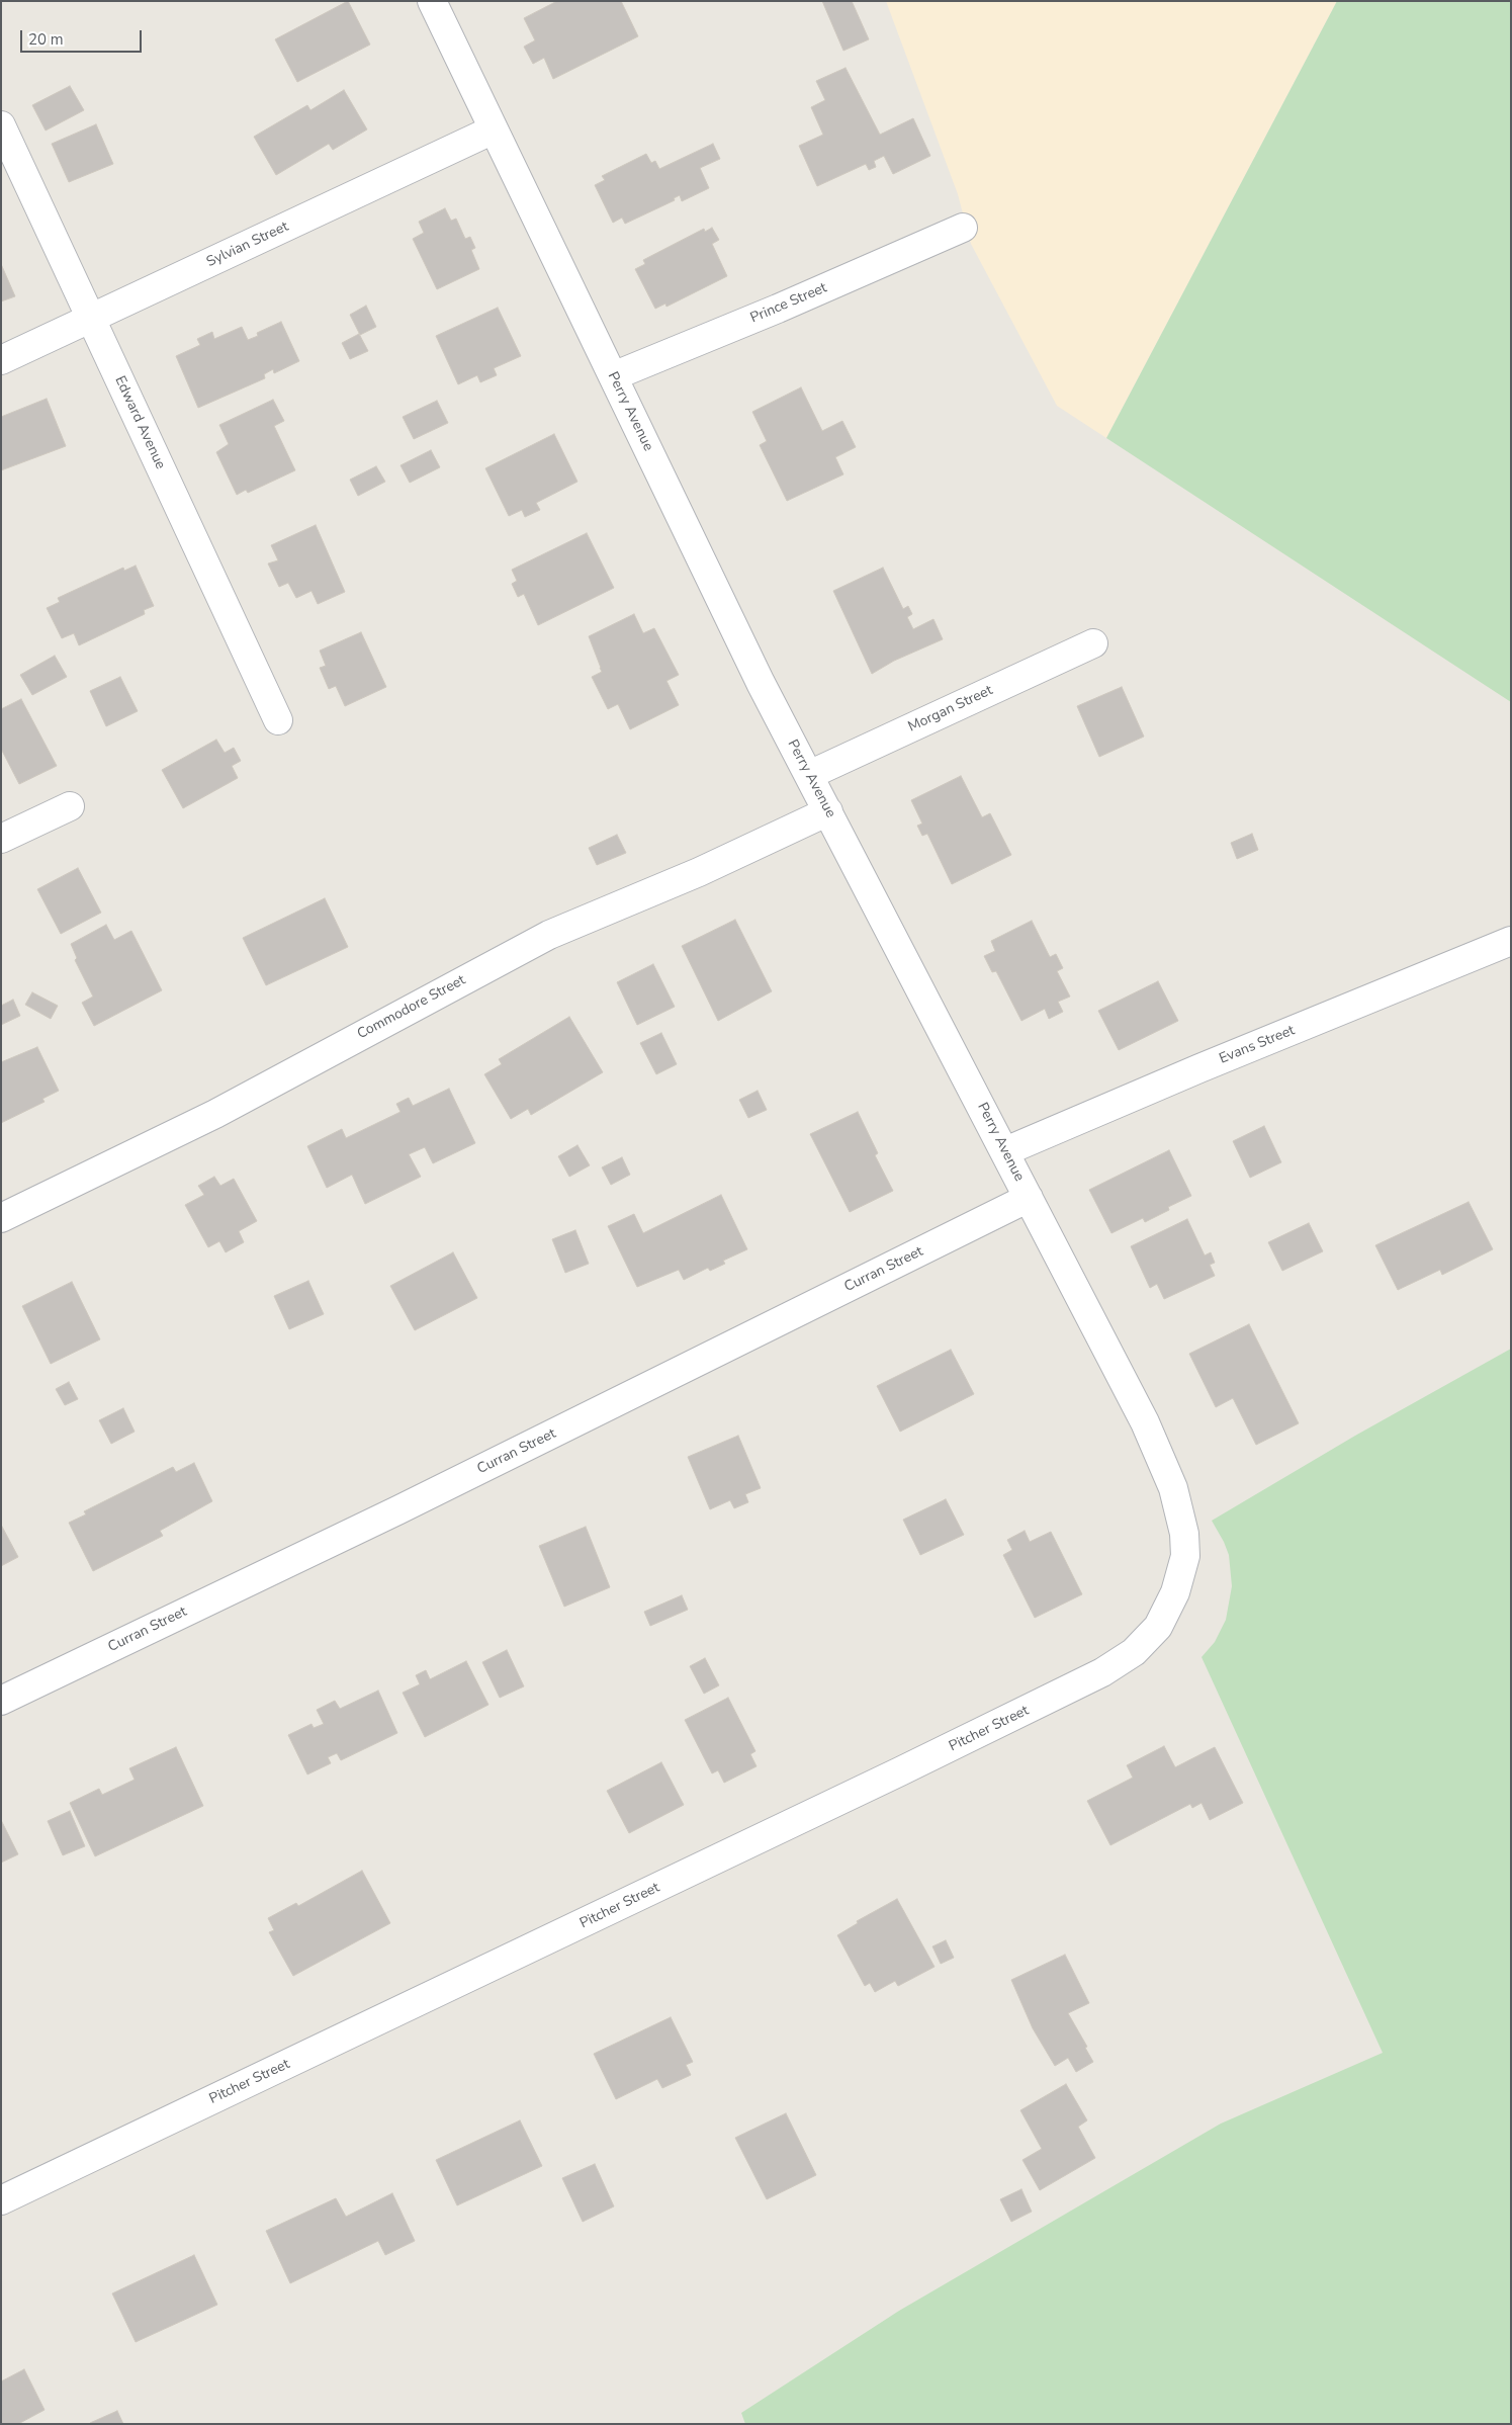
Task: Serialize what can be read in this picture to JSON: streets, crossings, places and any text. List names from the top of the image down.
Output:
{
  "streets": {
    "street": [
      "Sylvian Street",
      "Prince Street",
      "Perry Avenue",
      "Edward Avenue",
      "Morgan Street",
      "Commodore Street",
      "Evans Street",
      "Curran Street",
      "Pitcher Street"
    ]
  },
  "crossings": [
    ["Sylvian Street", "Perry Avenue"],
    ["Sylvian Street", "Edward Avenue"],
    ["Prince Street", "Perry Avenue"],
    ["Perry Avenue", "Morgan Street"],
    ["Perry Avenue", "Commodore Street"],
    ["Perry Avenue", "Evans Street"],
    ["Perry Avenue", "Curran Street"],
    ["Perry Avenue", "Pitcher Street"]
  ],
  "scale_bar": "20 m"
}
